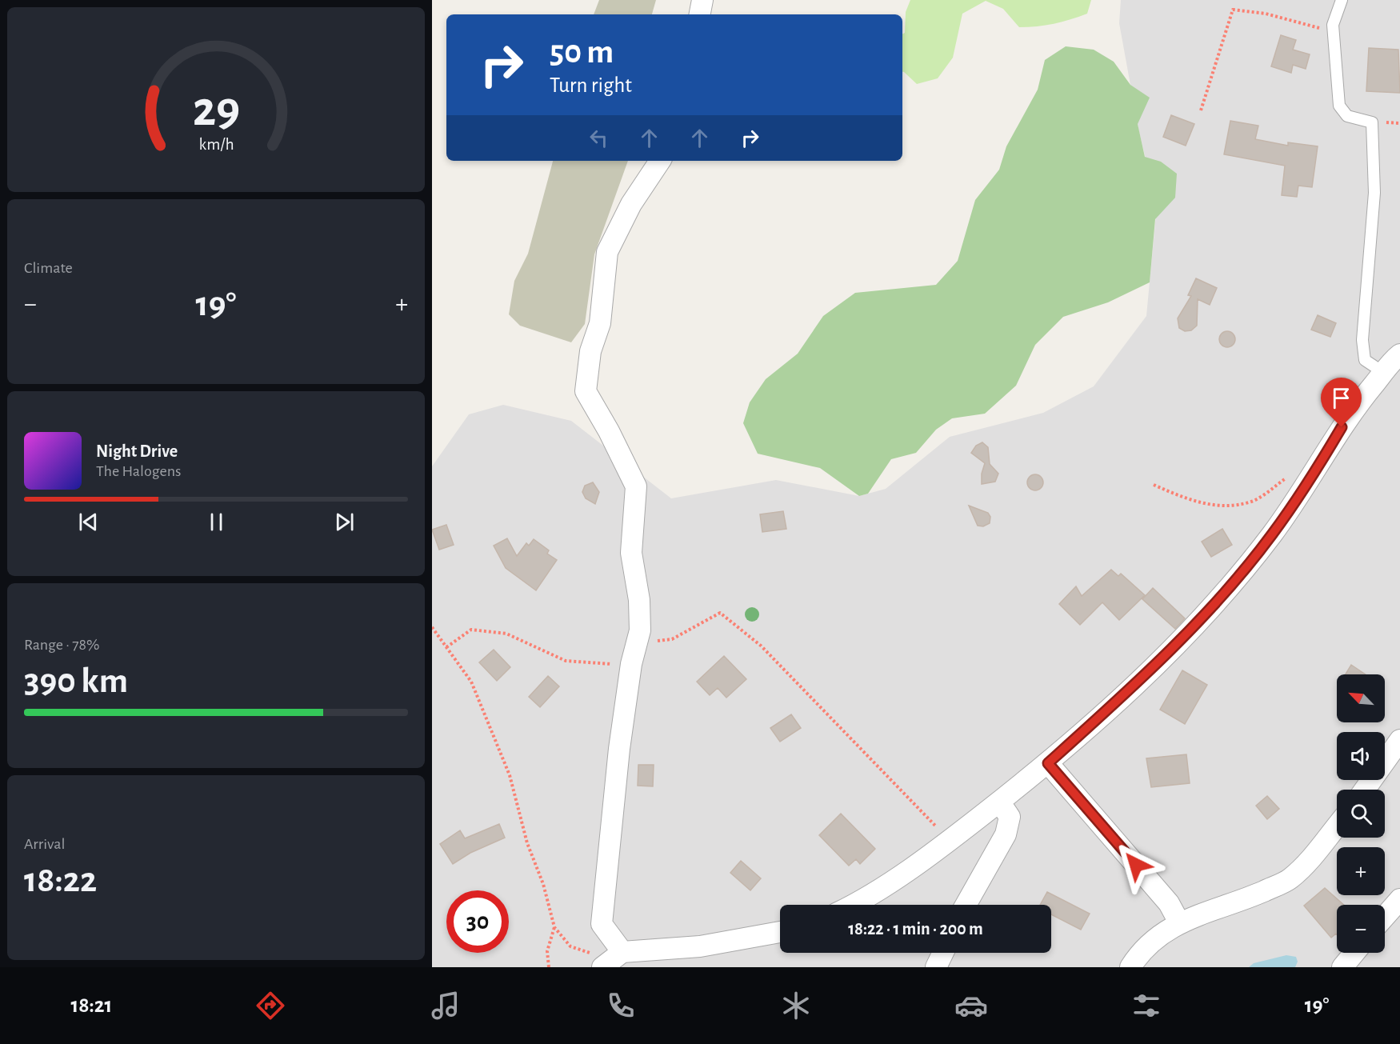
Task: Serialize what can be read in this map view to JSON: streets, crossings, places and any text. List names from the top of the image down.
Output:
{
  "north": "top left",
  "page": {
    "turn": ["50 m", "Turn right"],
    "tile": [
      "Climate",
      ["Range · 78%", "390 km"],
      ["Arrival", "18:22"]
    ],
    "heat": ["−", "19°", "+"],
    "song": ["Night Drive", "The Halogens"],
    "map_buttons": ["+", "−"],
    "limit": "30",
    "trip": "18:22 · 1 min · 200 m",
    "tabs": ["18:21", "19°"],
    "gauge": ["29", "km/h"]
  }
}
